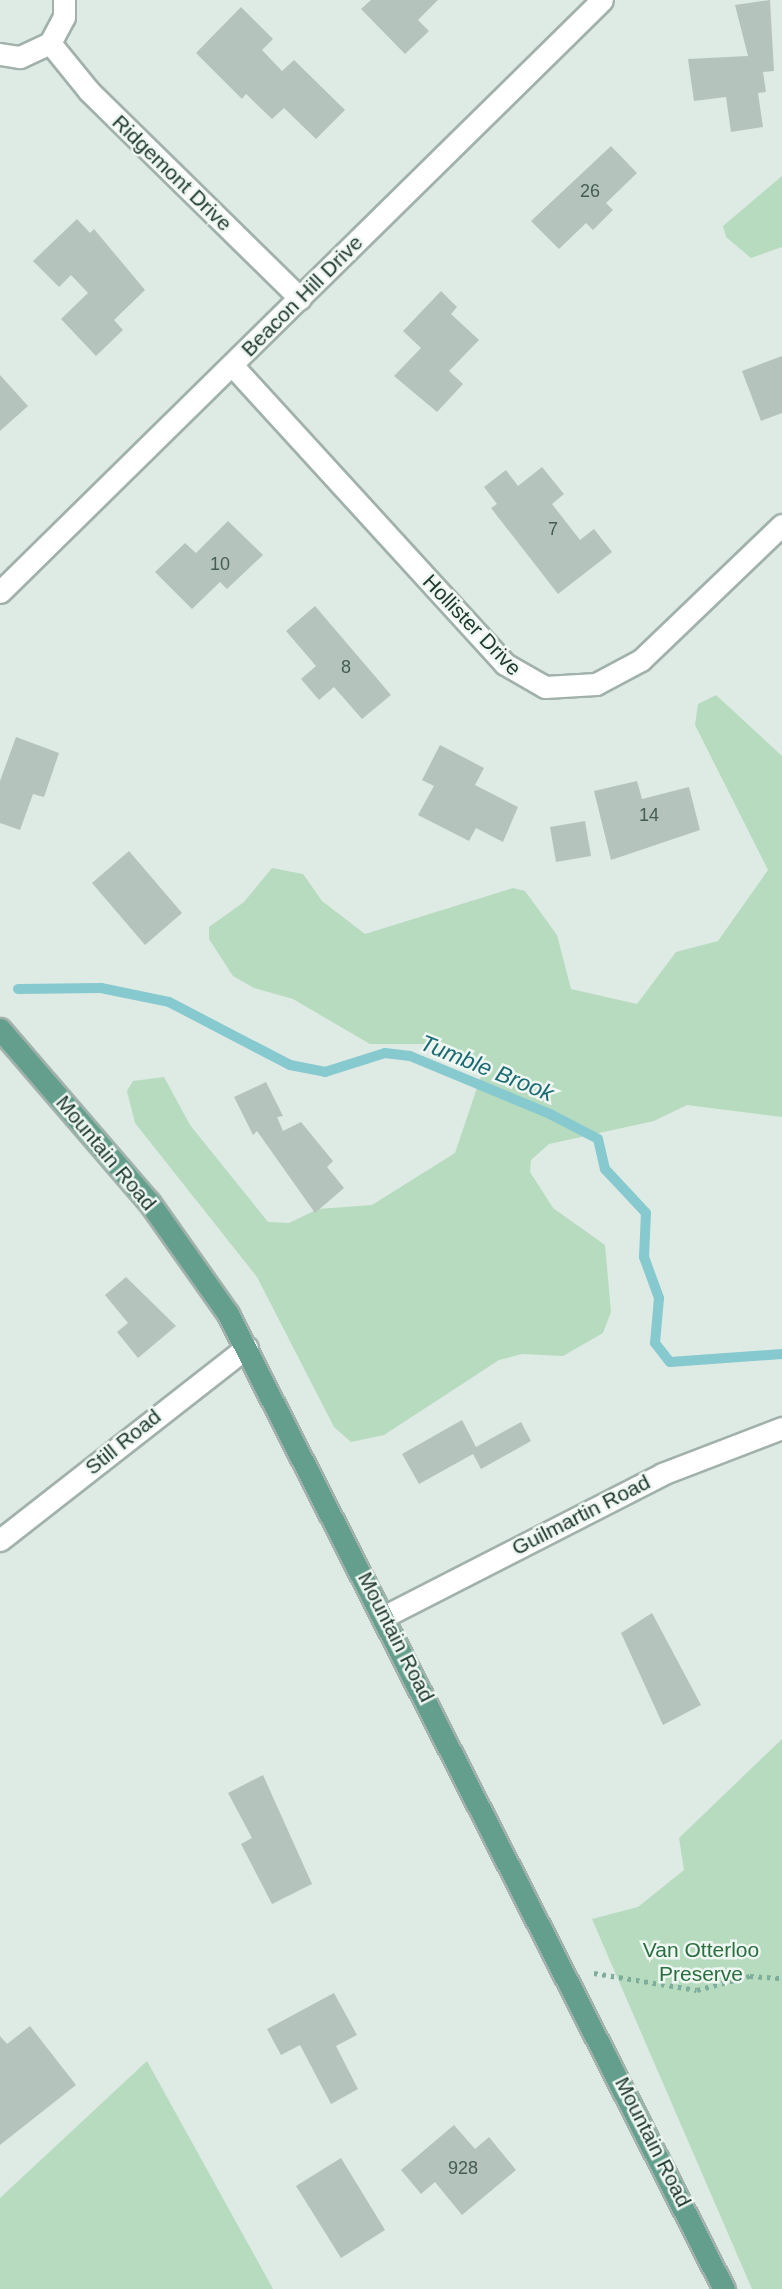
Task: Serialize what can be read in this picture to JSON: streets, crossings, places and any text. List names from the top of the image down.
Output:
{
  "streets": {
    "main road": ["Mountain Road"],
    "street": [
      "Ridgemont Drive",
      "Beacon Hill Drive",
      "Hollister Drive",
      "Still Road",
      "Guilmartin Road"
    ]
  },
  "crossings": [
    ["Ridgemont Drive", "Beacon Hill Drive"],
    ["Beacon Hill Drive", "Hollister Drive"],
    ["Mountain Road", "Still Road"],
    ["Mountain Road", "Guilmartin Road"]
  ],
  "water": ["Tumble Brook"],
  "parks": ["Van Otterloo Preserve"],
  "house_numbers": [
    "26",
    "7",
    "10",
    "8",
    "14",
    "928"
  ]
}
